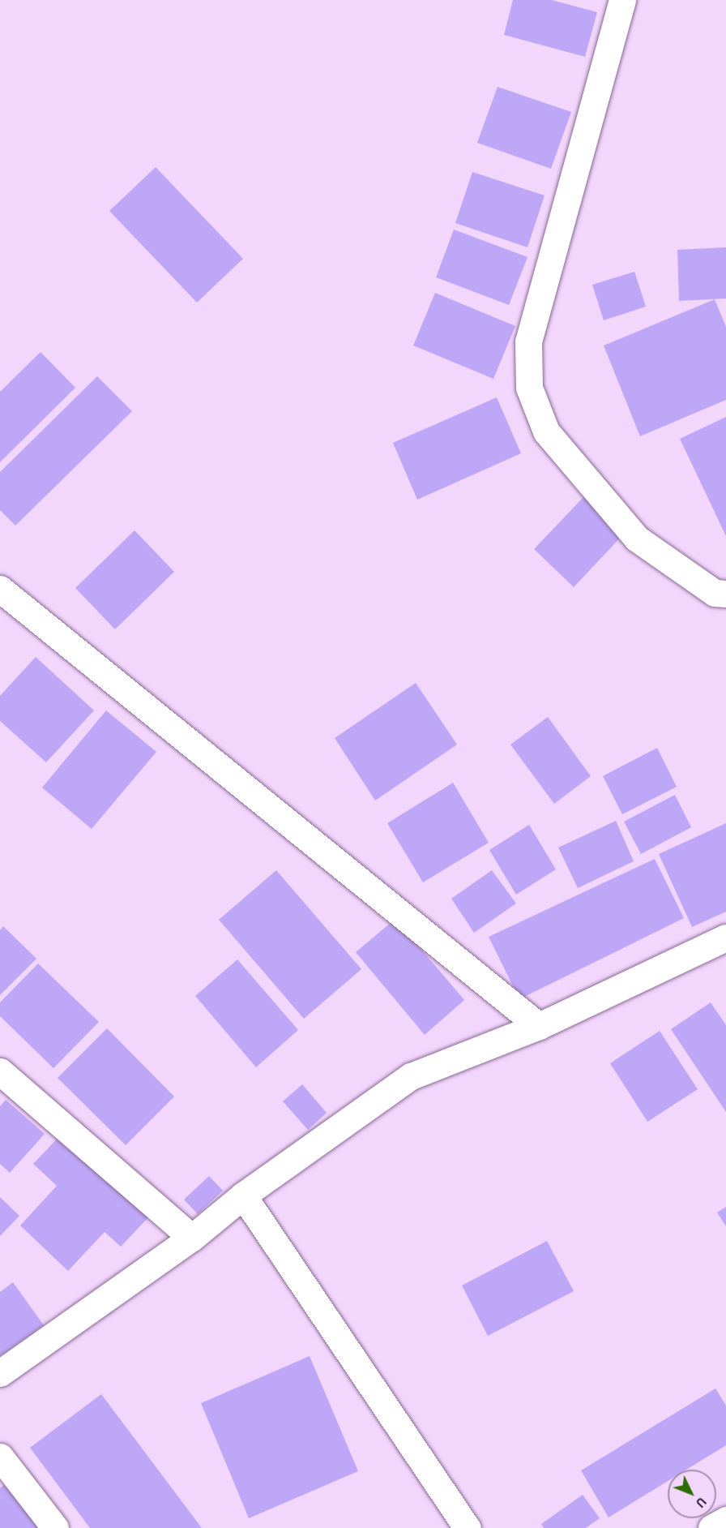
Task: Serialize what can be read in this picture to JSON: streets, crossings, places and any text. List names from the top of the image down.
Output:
{
  "north": "bottom right"
}
